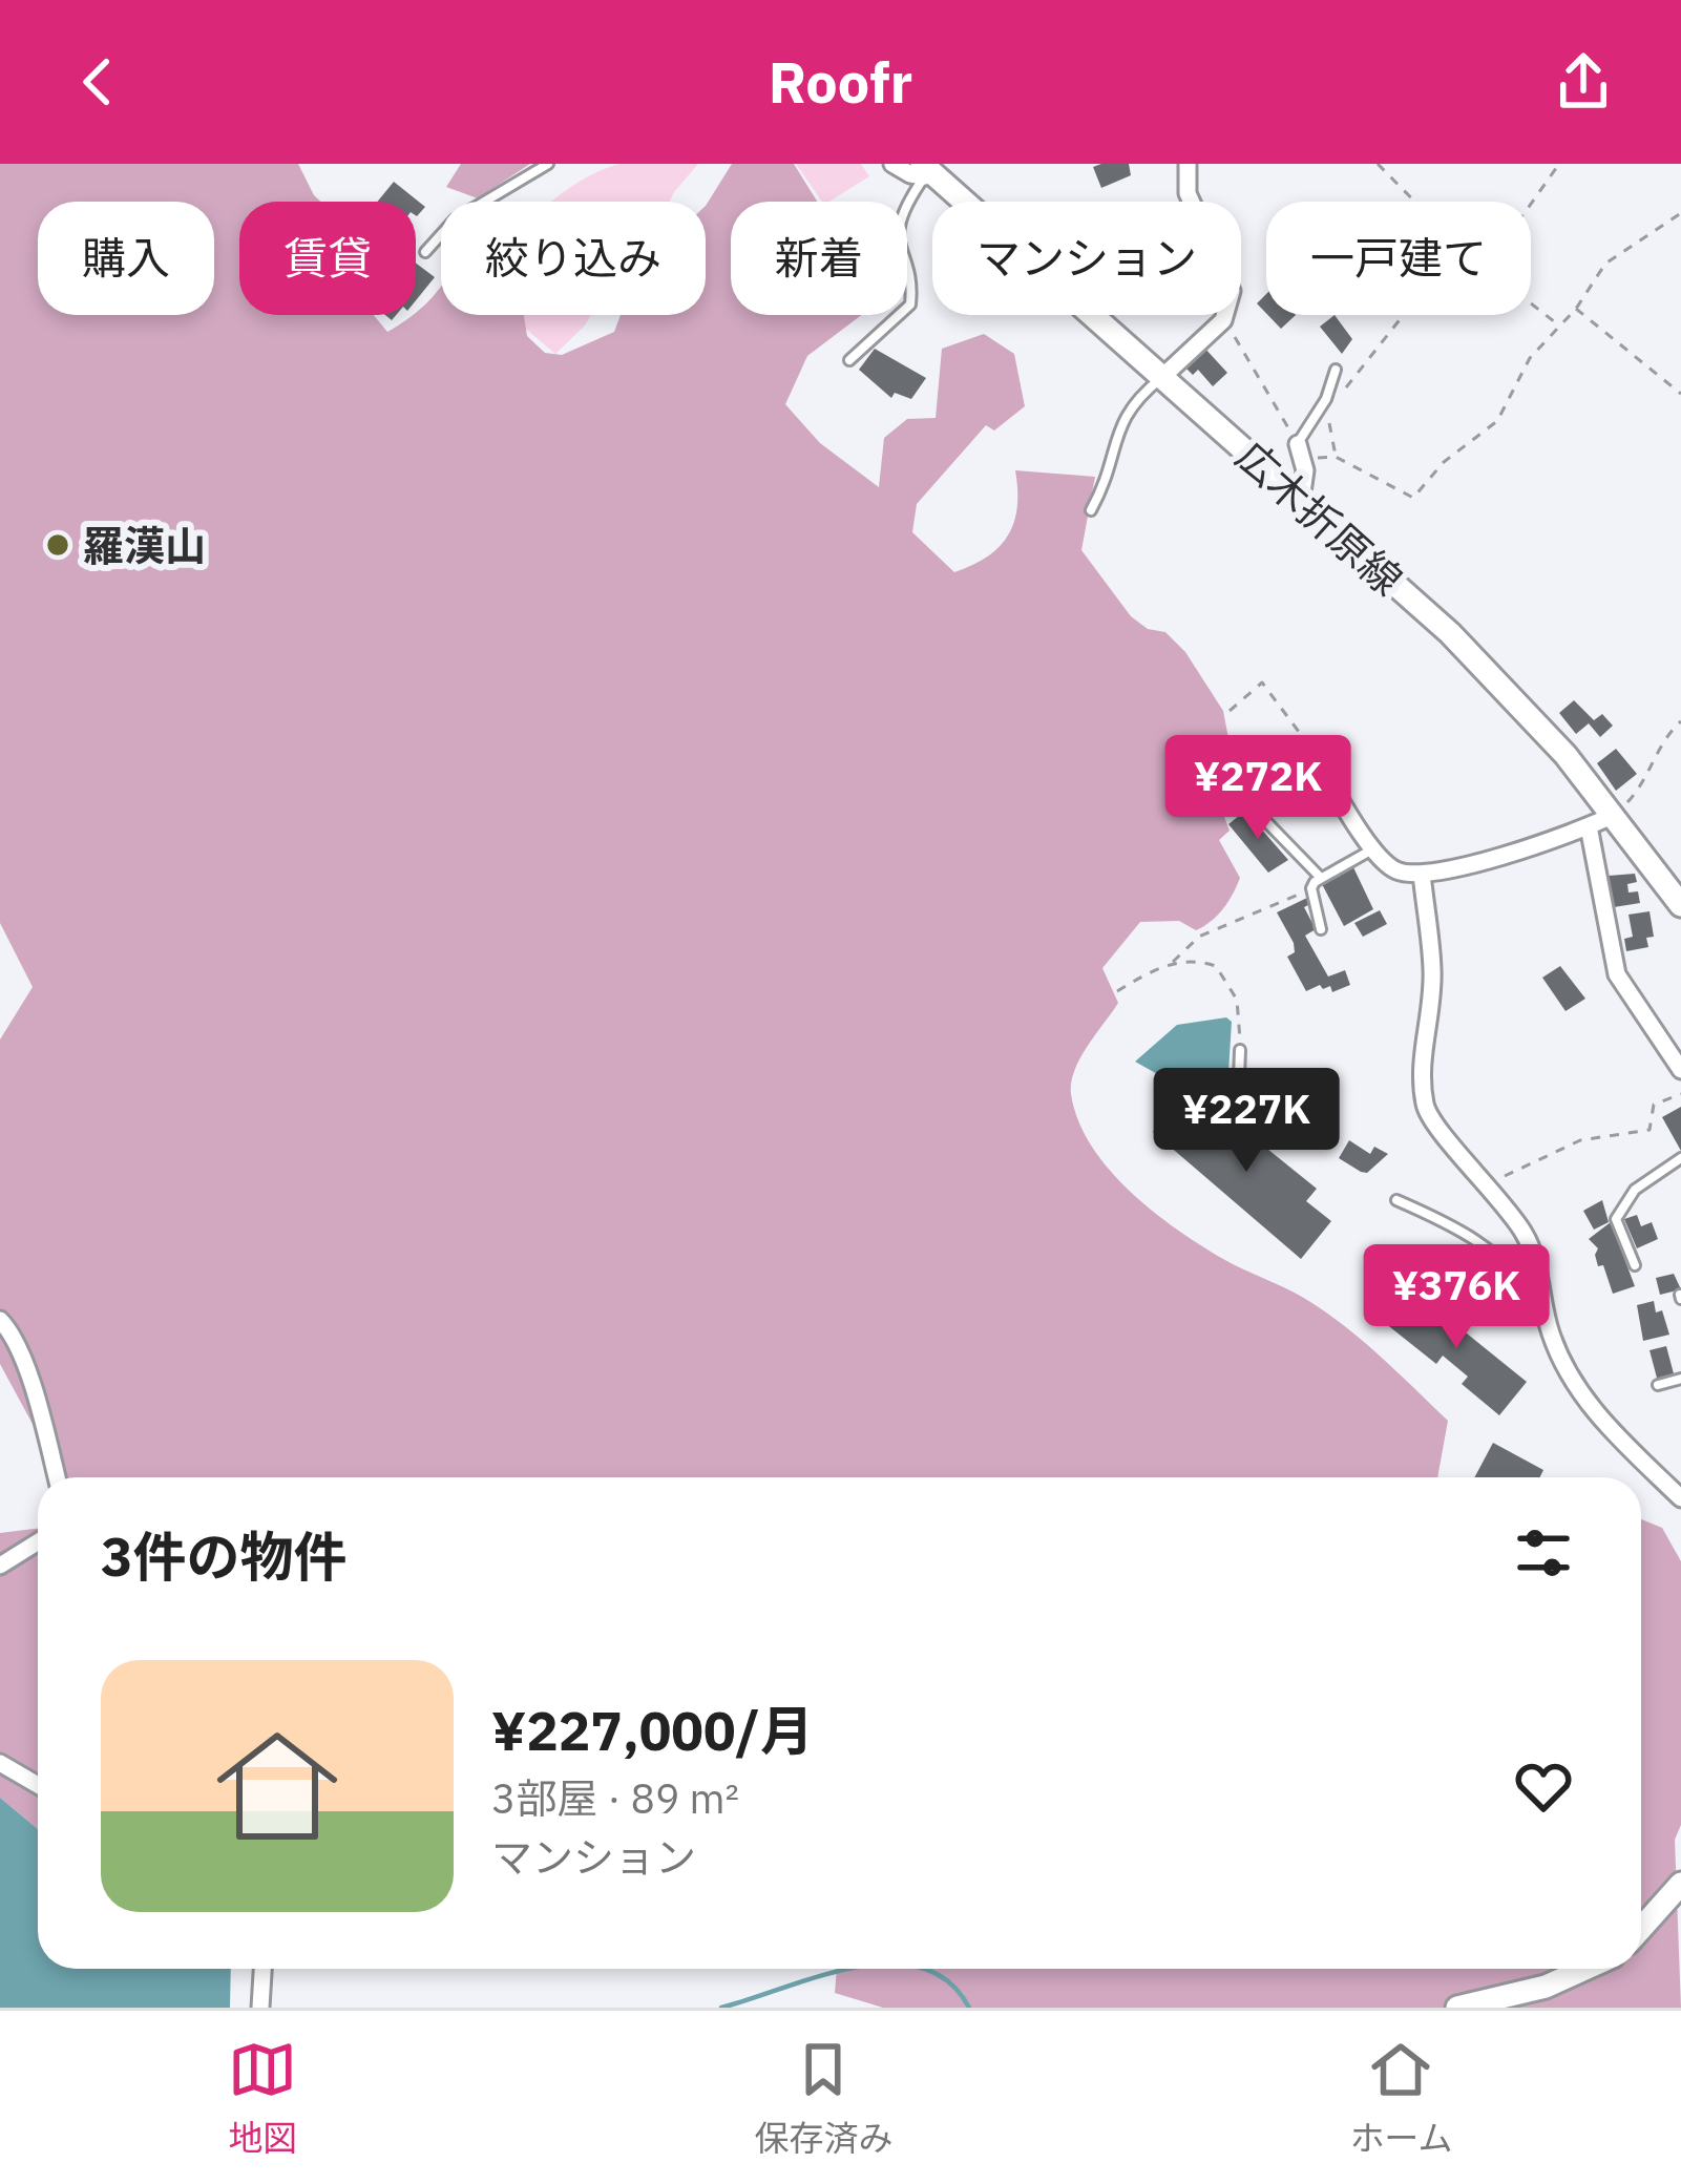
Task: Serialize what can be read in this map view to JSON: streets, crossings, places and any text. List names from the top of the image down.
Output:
{
  "streets": {
    "main road": ["広木折原線"]
  },
  "places": ["羅漢山"],
  "page": {
    "header": "Roofr",
    "chip": [
      "購入",
      "賃貸",
      "絞り込み",
      "新着",
      "マンション",
      "一戸建て"
    ],
    "price": ["¥272K", "¥227K", "¥376K"],
    "heading": "3件の物件",
    "list": [
      {
        "name": "¥227,000/月",
        "note": "3部屋 · 89 m² · マンション"
      }
    ],
    "tabs": ["地図", "保存済み", "ホーム"]
  }
}
